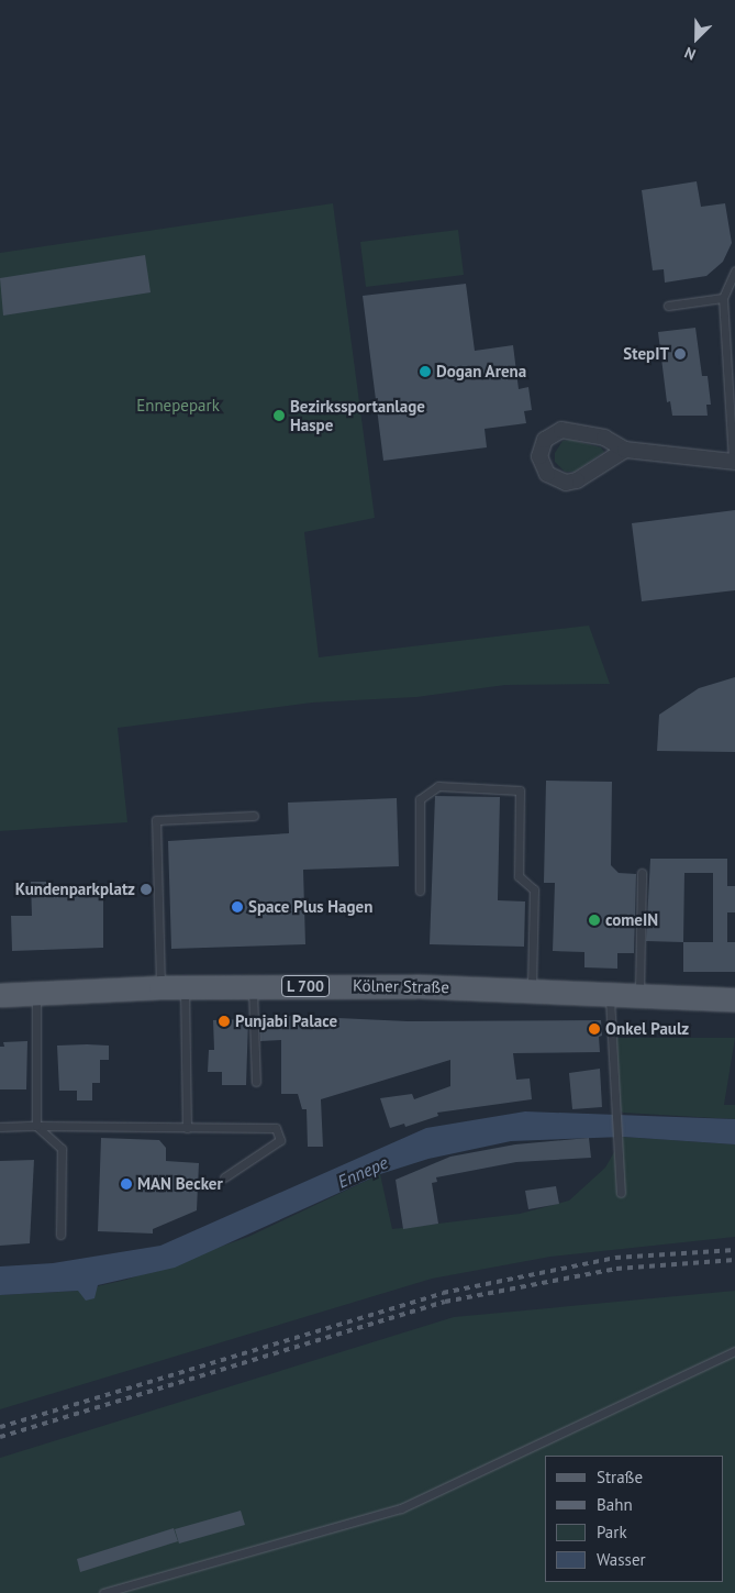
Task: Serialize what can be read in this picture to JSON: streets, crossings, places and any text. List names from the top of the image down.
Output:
{
  "streets": {
    "main road": ["L 700", "Kölner Straße"]
  },
  "water": ["Ennepe"],
  "parks": ["Ennepepark"],
  "places": [
    "StepIT",
    "Dogan Arena",
    "Bezirkssportanlage Haspe",
    "Kundenparkplatz",
    "Space Plus Hagen",
    "comeIN",
    "Punjabi Palace",
    "Onkel Paulz",
    "MAN Becker"
  ],
  "legend": [
    "Straße",
    "Bahn",
    "Park",
    "Wasser"
  ],
  "north": "bottom left"
}
